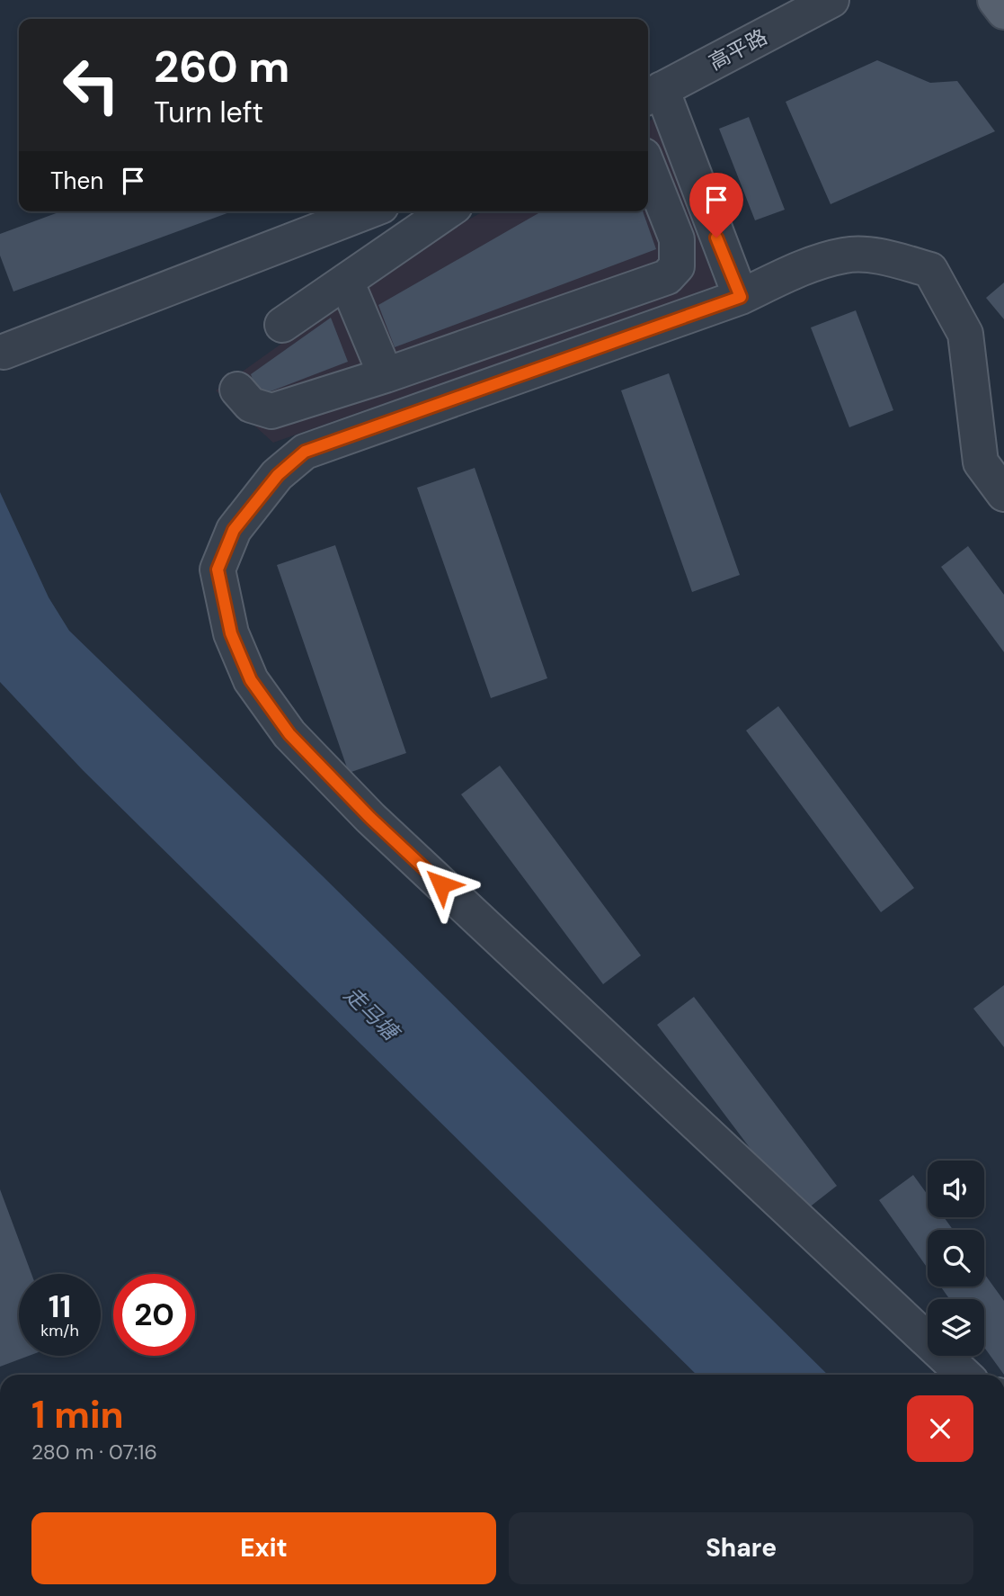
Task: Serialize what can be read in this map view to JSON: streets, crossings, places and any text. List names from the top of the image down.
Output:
{
  "streets": {
    "street": ["高平路"]
  },
  "water": ["走马塘"],
  "page": {
    "turn": ["260 m", "Turn left"],
    "then": "Then",
    "speed": "11 km/h",
    "limit": "20",
    "heading": ["1 min", "280 m · 07:16"],
    "buttons": ["Exit", "Share"]
  }
}
